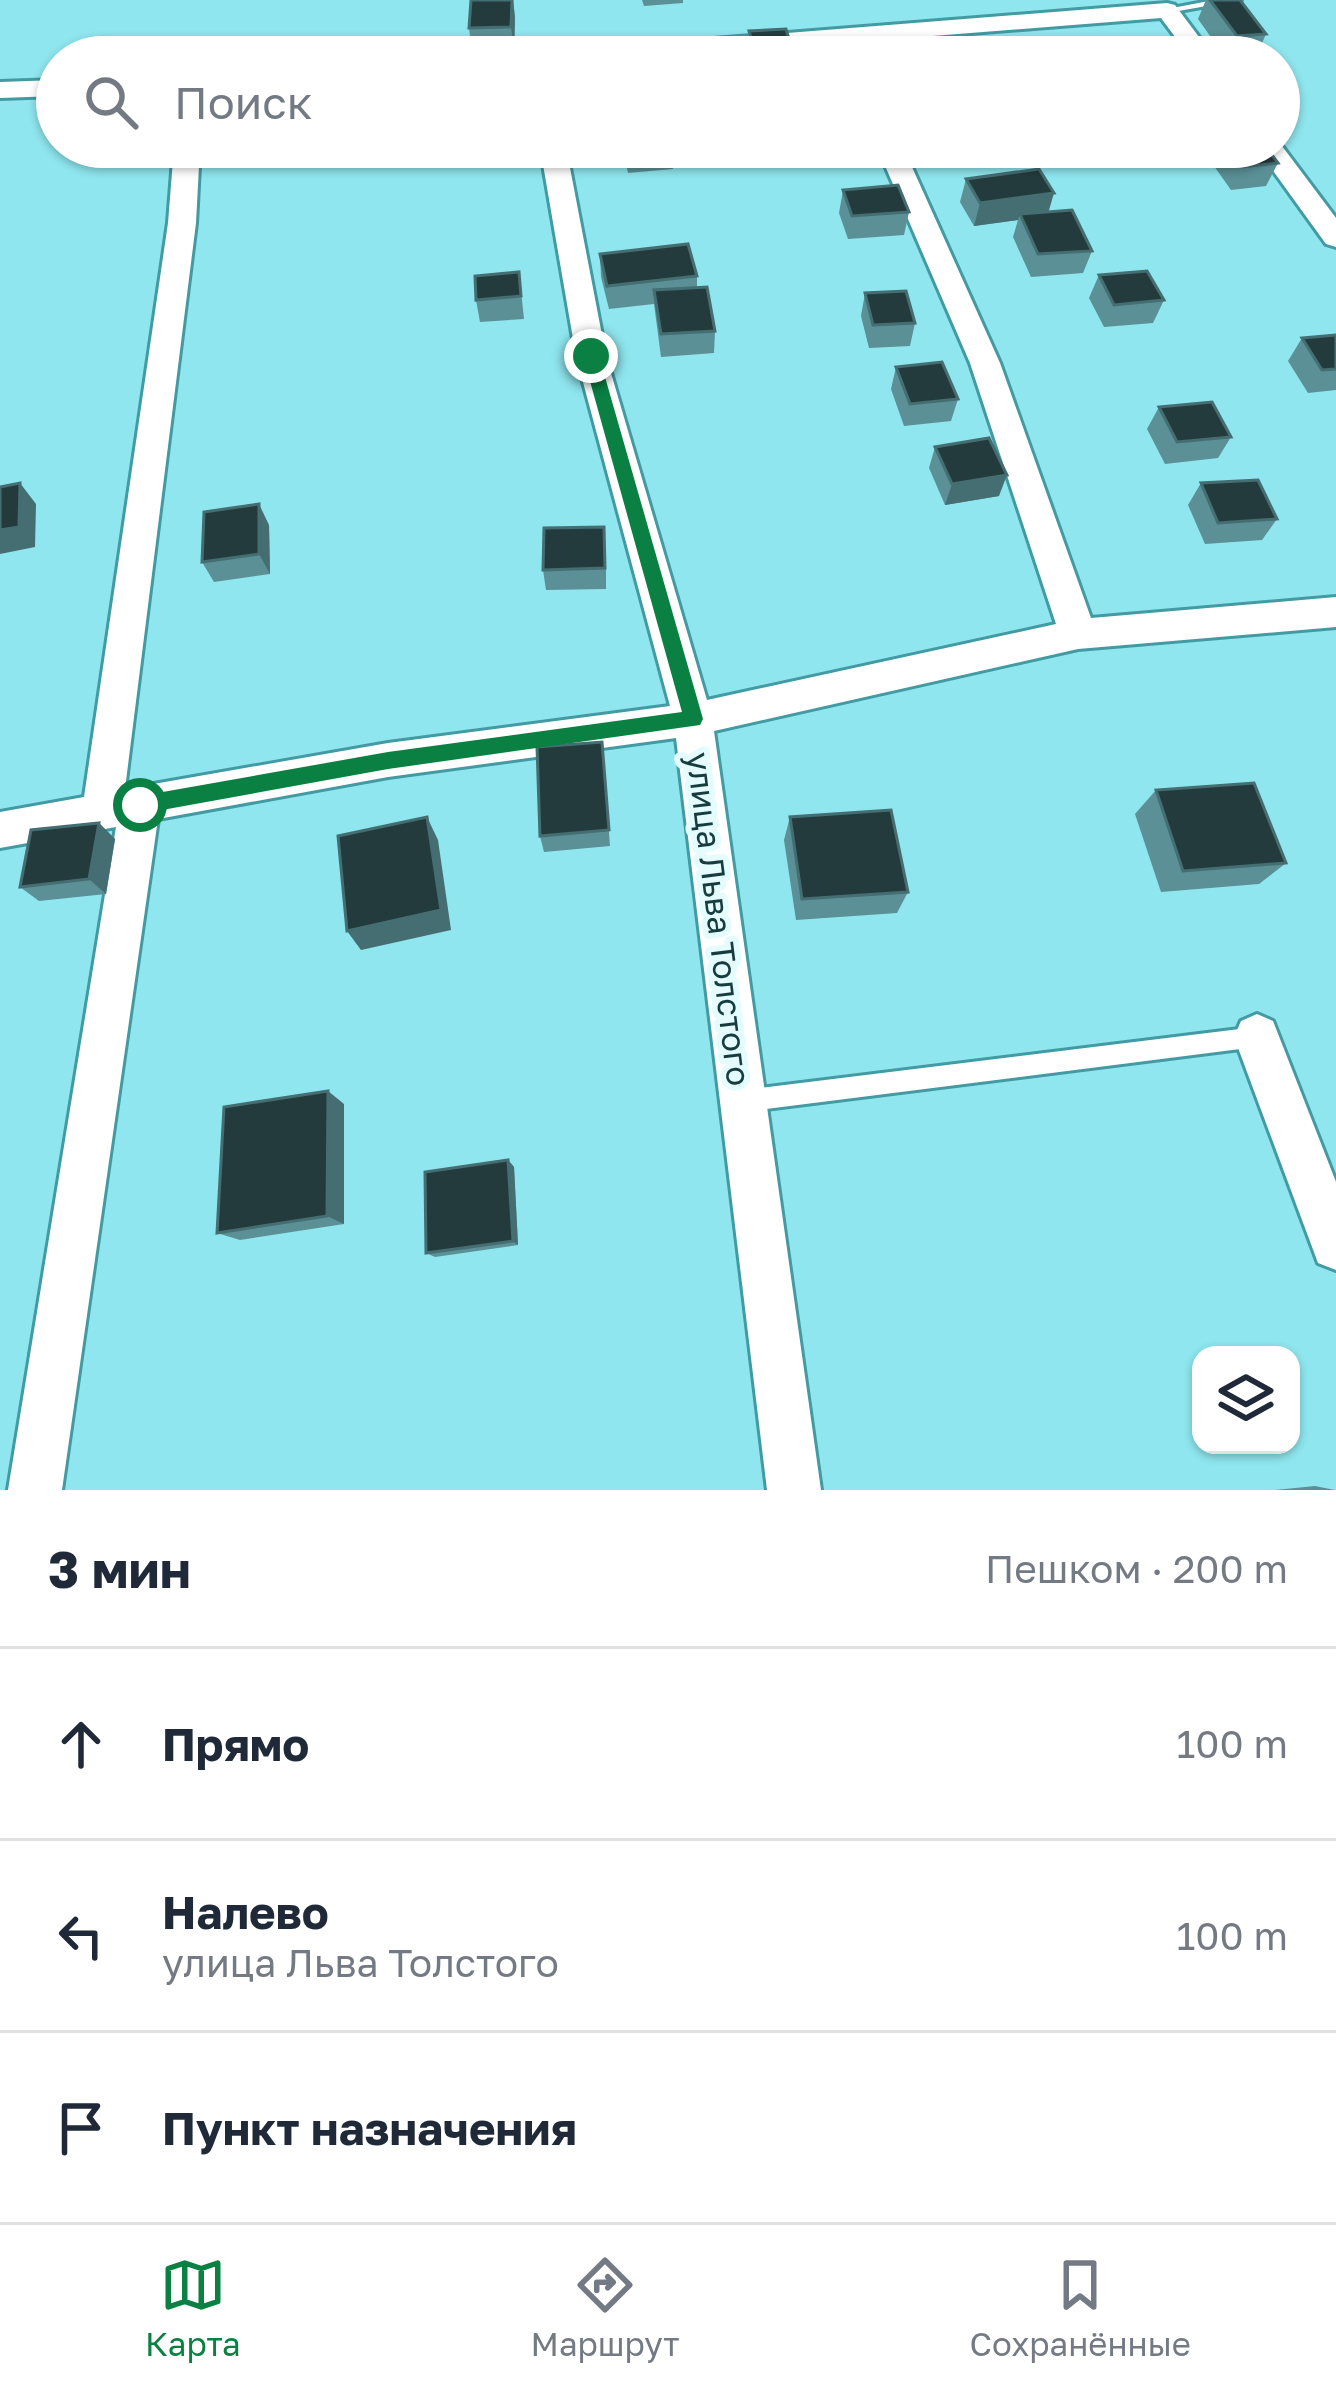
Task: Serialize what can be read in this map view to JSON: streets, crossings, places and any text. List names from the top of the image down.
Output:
{
  "streets": {
    "street": ["улица Льва Толстого"]
  },
  "page": {
    "search": "Поиск",
    "heading": ["3 мин", "Пешком · 200 m"],
    "list": [
      ["Прямо", "100 m"],
      ["Налево", "улица Льва Толстого", "100 m"],
      "Пункт назначения"
    ],
    "nav": ["Карта", "Маршрут", "Сохранённые"]
  }
}
